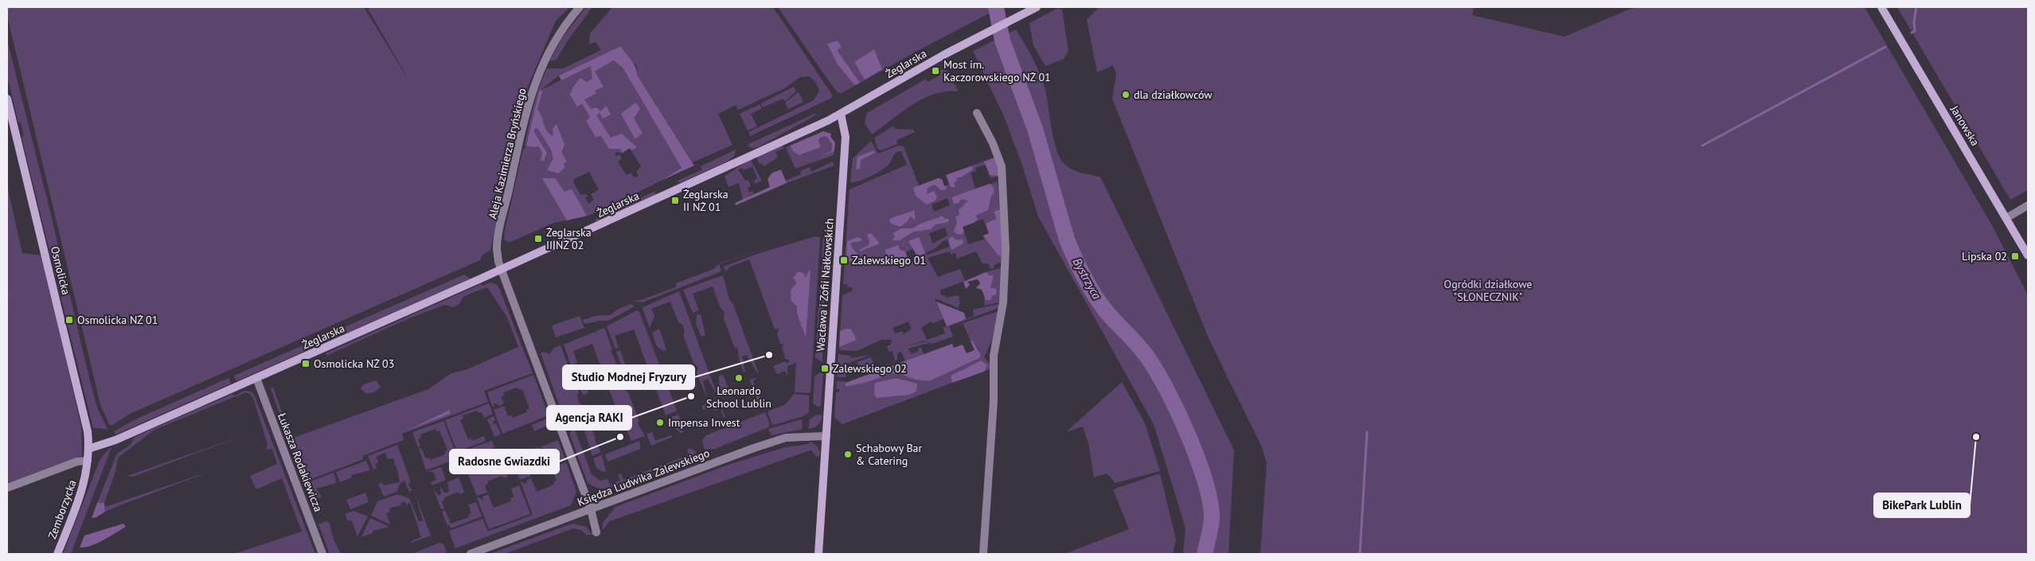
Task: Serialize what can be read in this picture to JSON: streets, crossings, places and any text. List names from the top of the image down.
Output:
{
  "streets": {
    "street": [
      "Żeglarska",
      "Janowska",
      "Aleja Kazimierza Bryńskiego",
      "Osmolicka",
      "Wacława i Zofii Nałkowskich",
      "Łukasza Rodakiewicza",
      "Księdza Ludwika Zalewskiego",
      "Zemborzycka"
    ]
  },
  "crossings": [
    ["Żeglarska", "Aleja Kazimierza Bryńskiego"],
    ["Żeglarska", "Osmolicka"],
    ["Żeglarska", "Wacława i Zofii Nałkowskich"],
    ["Żeglarska", "Łukasza Rodakiewicza"],
    ["Żeglarska", "Zemborzycka"],
    ["Aleja Kazimierza Bryńskiego", "Księdza Ludwika Zalewskiego"],
    ["Osmolicka", "Zemborzycka"],
    ["Wacława i Zofii Nałkowskich", "Księdza Ludwika Zalewskiego"]
  ],
  "water": ["Bystrzyca"],
  "parks": ["Ogródki działkowe \"SŁONECZNIK\""],
  "places": {
    "transit": [
      "Most im. Kaczorowskiego NŻ 01",
      "Żeglarska II NŻ 01",
      "Żeglarska II NŻ 02",
      "Lipska 02",
      "Zalewskiego 01",
      "Osmolicka NŻ 01",
      "Osmolicka NŻ 03",
      "Zalewskiego 02"
    ],
    "other": [
      "dla działkowców",
      "Studio Modnej Fryzury",
      "Leonardo School Lublin",
      "Agencja RAKI",
      "Impensa Invest",
      "Radosne Gwiazdki",
      "BikePark Lublin",
      "Schabowy Bar & Catering"
    ]
  }
}
